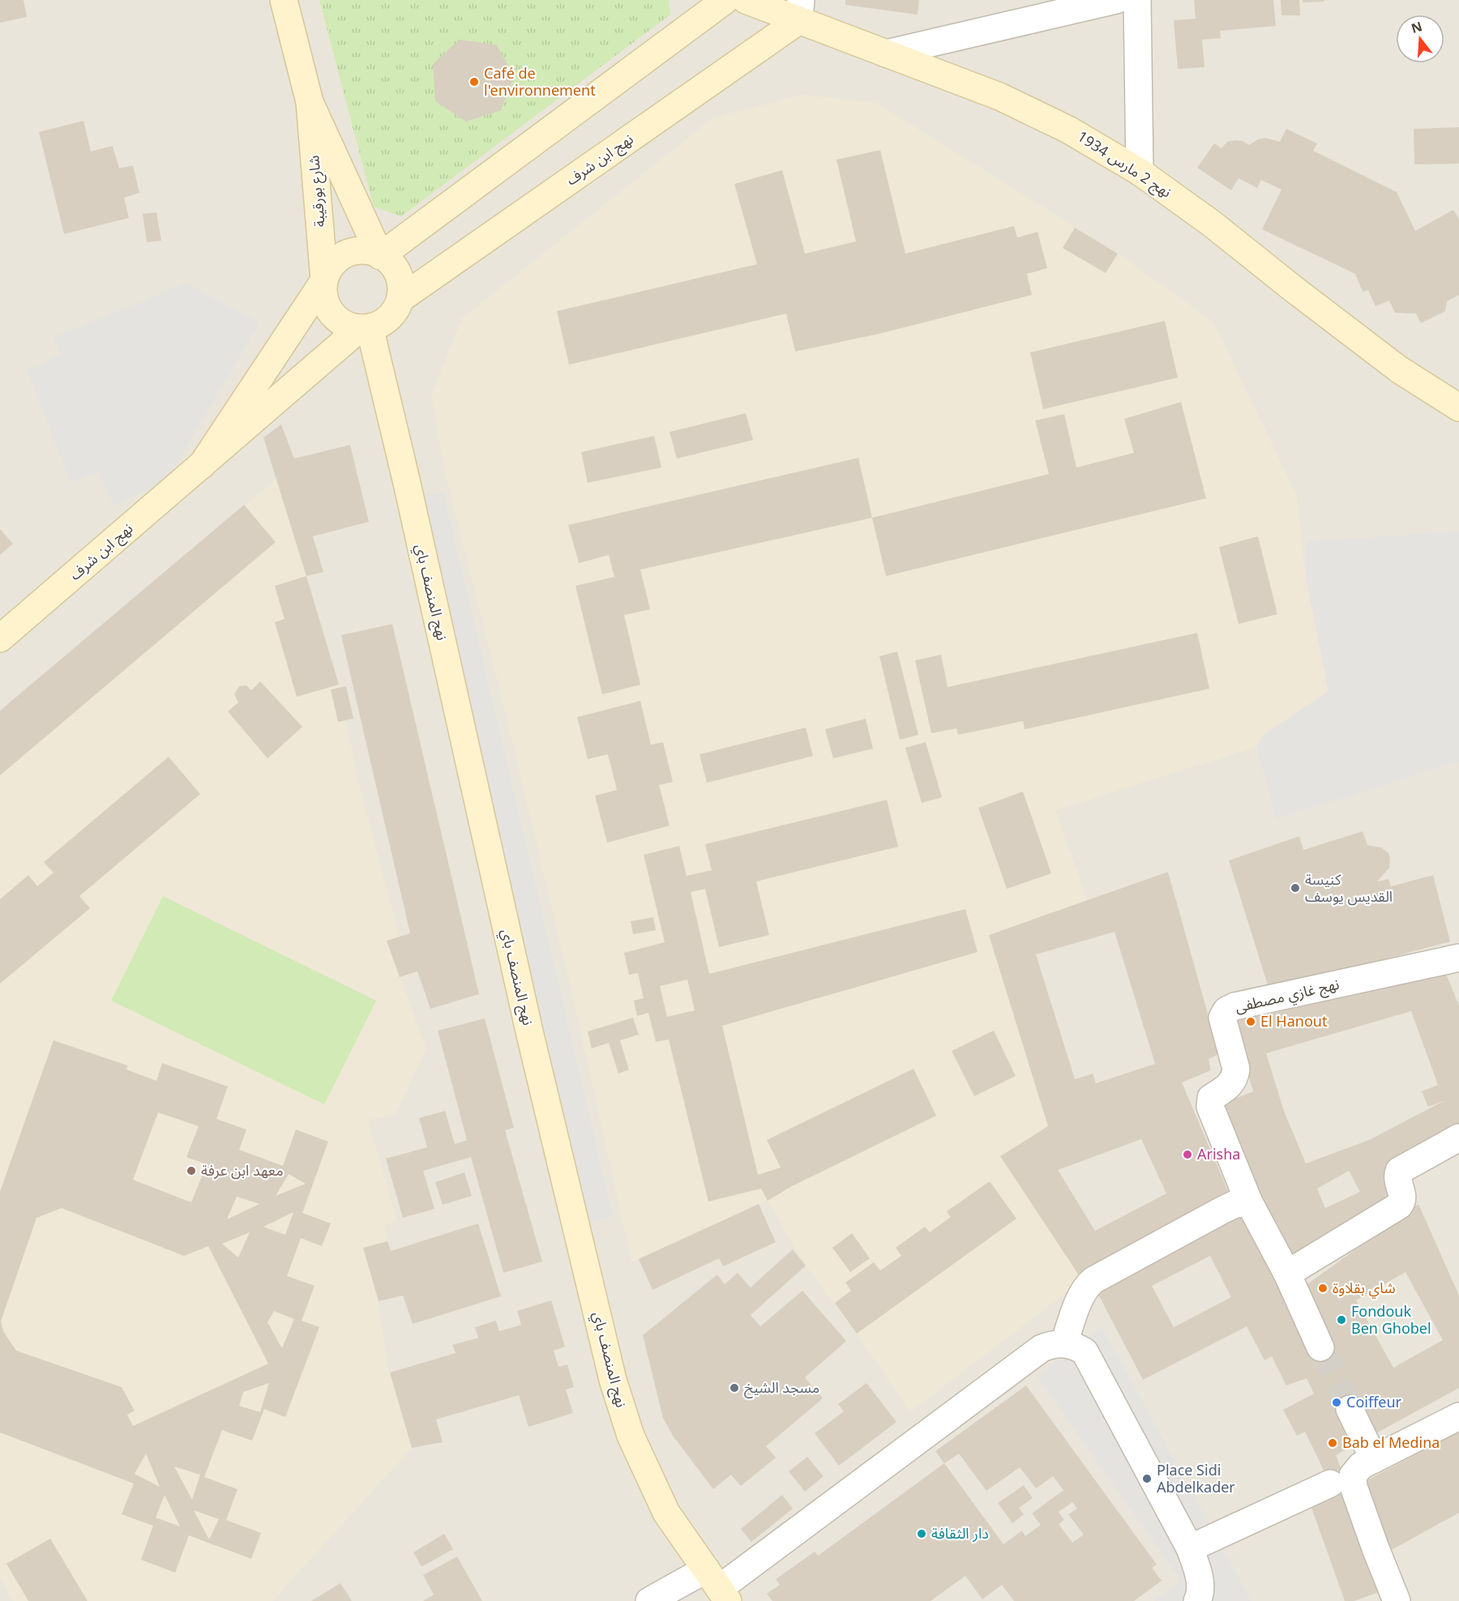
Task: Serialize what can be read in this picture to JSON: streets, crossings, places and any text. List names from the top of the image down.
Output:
{
  "streets": {
    "street": [
      "نهج ابن شرف",
      "نهج 2 مارس 1934",
      "شارع بورقيبة",
      "نهج المنصف باي",
      "نهج غازي مصطفى"
    ]
  },
  "crossings": [
    ["نهج ابن شرف", "نهج 2 مارس 1934"],
    ["نهج ابن شرف", "شارع بورقيبة"],
    ["نهج ابن شرف", "نهج المنصف باي"],
    ["شارع بورقيبة", "نهج المنصف باي"]
  ],
  "places": [
    "Café de l'environnement",
    "كنيسة القديس يوسف",
    "El Hanout",
    "Arisha",
    "معهد ابن عرفة",
    "شاي بقلاوة",
    "Fondouk Ben Ghobel",
    "مسجد الشيخ",
    "Coiffeur",
    "Bab el Medina",
    "Place Sidi Abdelkader",
    "دار الثقافة"
  ],
  "north": "top"
}
